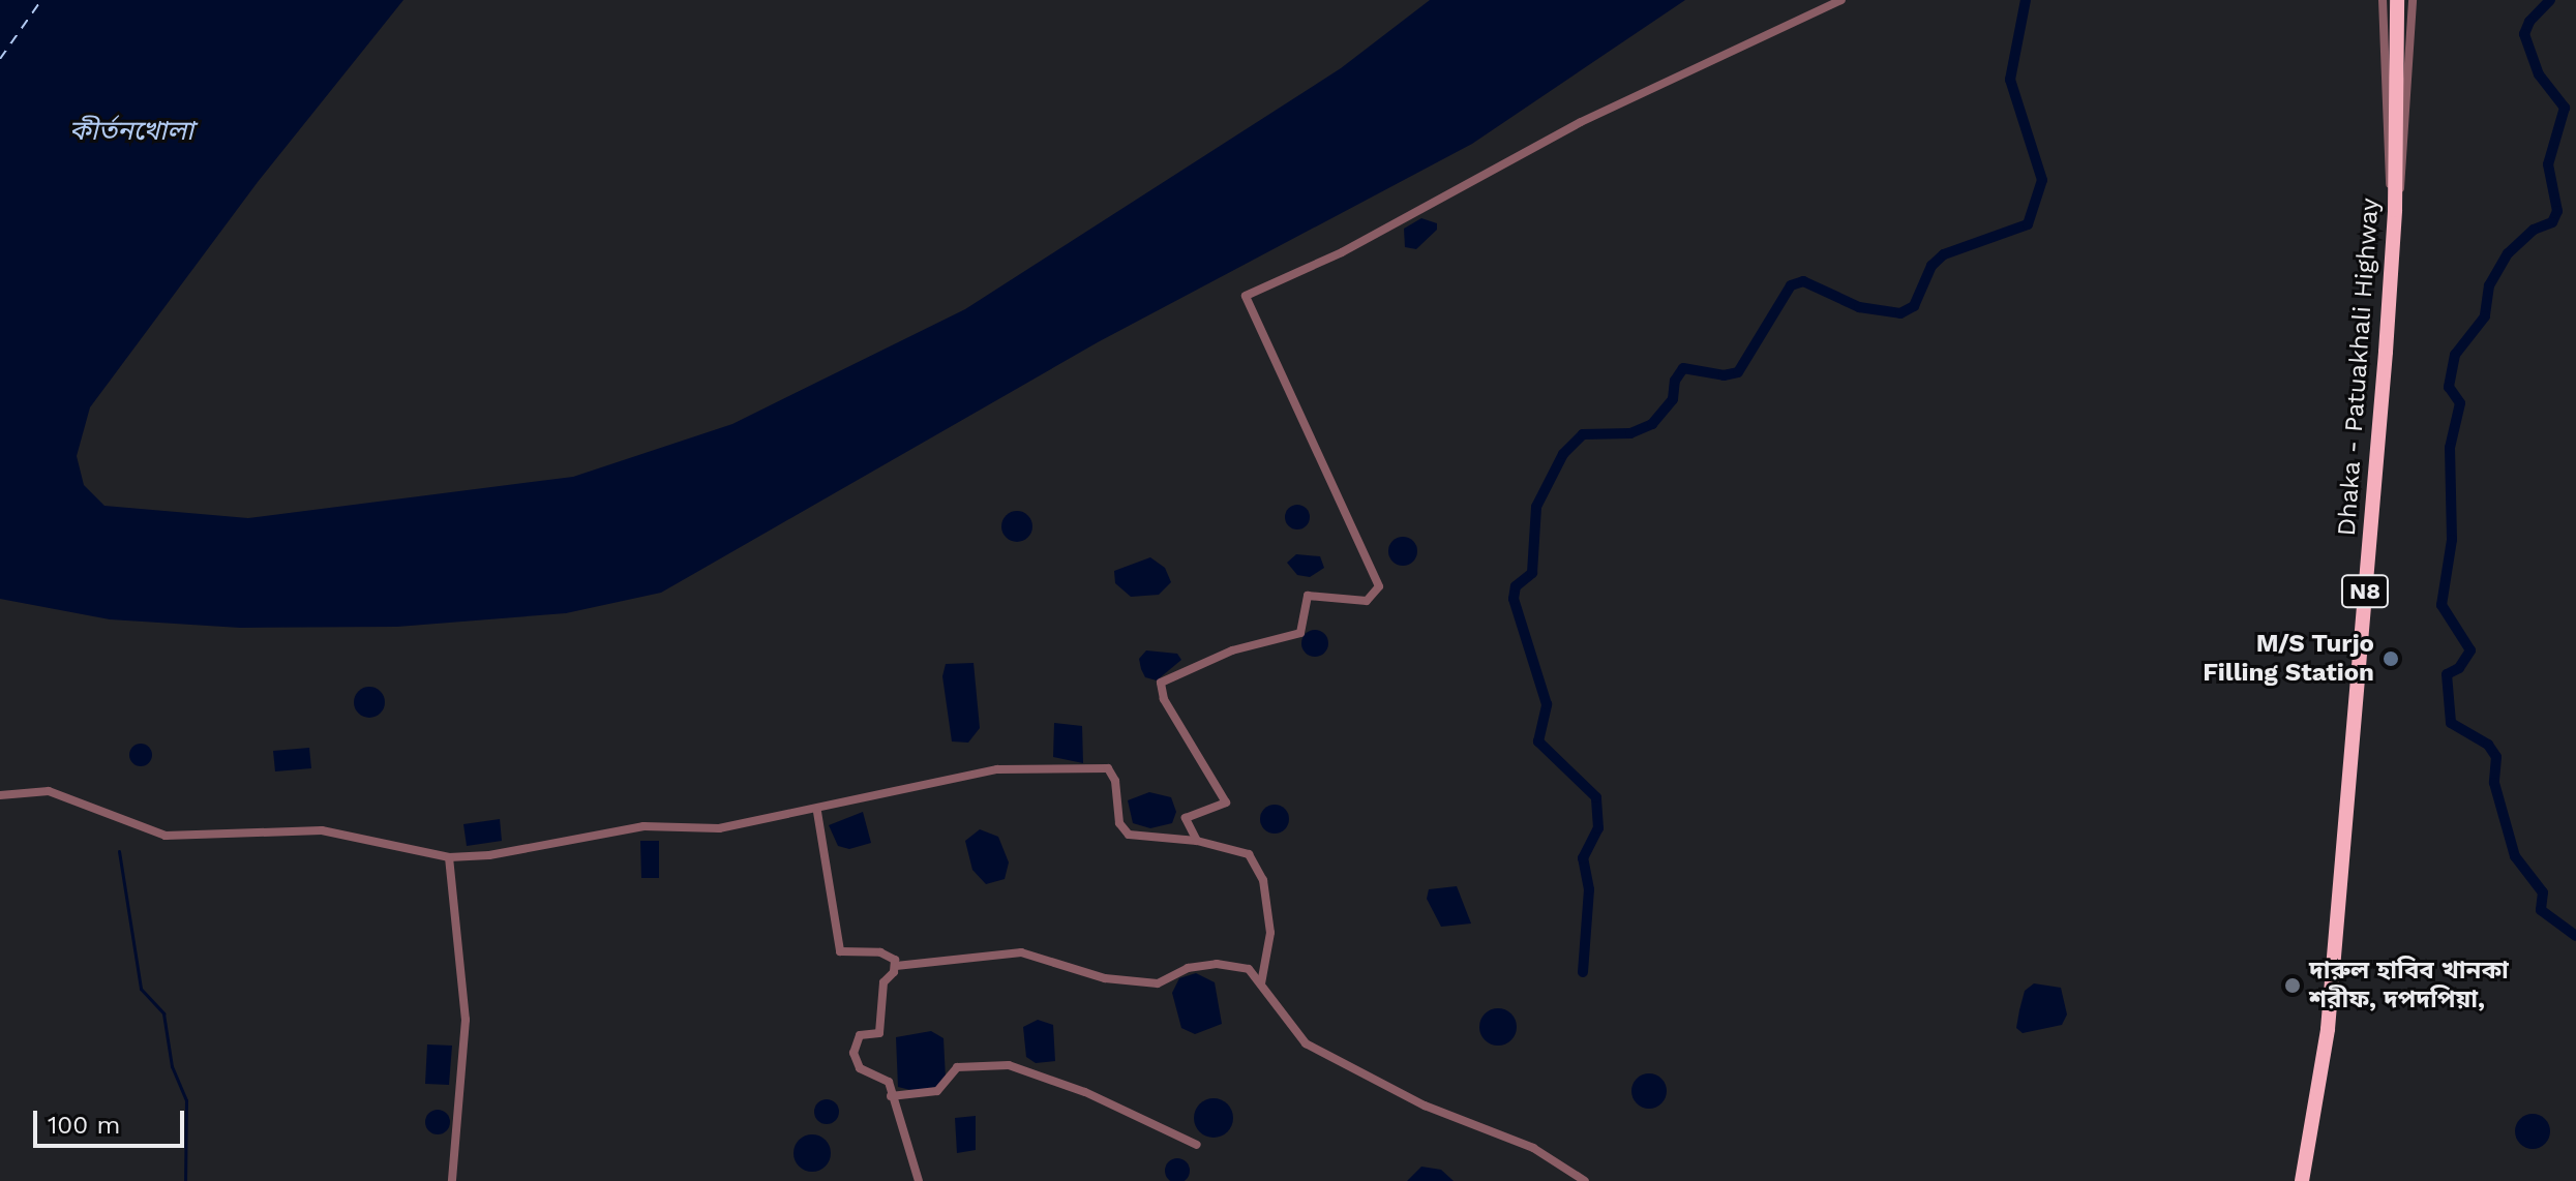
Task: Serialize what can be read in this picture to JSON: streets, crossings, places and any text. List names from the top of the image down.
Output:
{
  "streets": {
    "highway": ["Dhaka - Patuakhali Highway", "N8"]
  },
  "water": ["কীর্তনখোলা"],
  "places": ["M/S Turjo Filling Station", "দারুল হাবিব খানকা শরীফ, দপদপিয়া,"],
  "scale_bar": "100 m"
}
